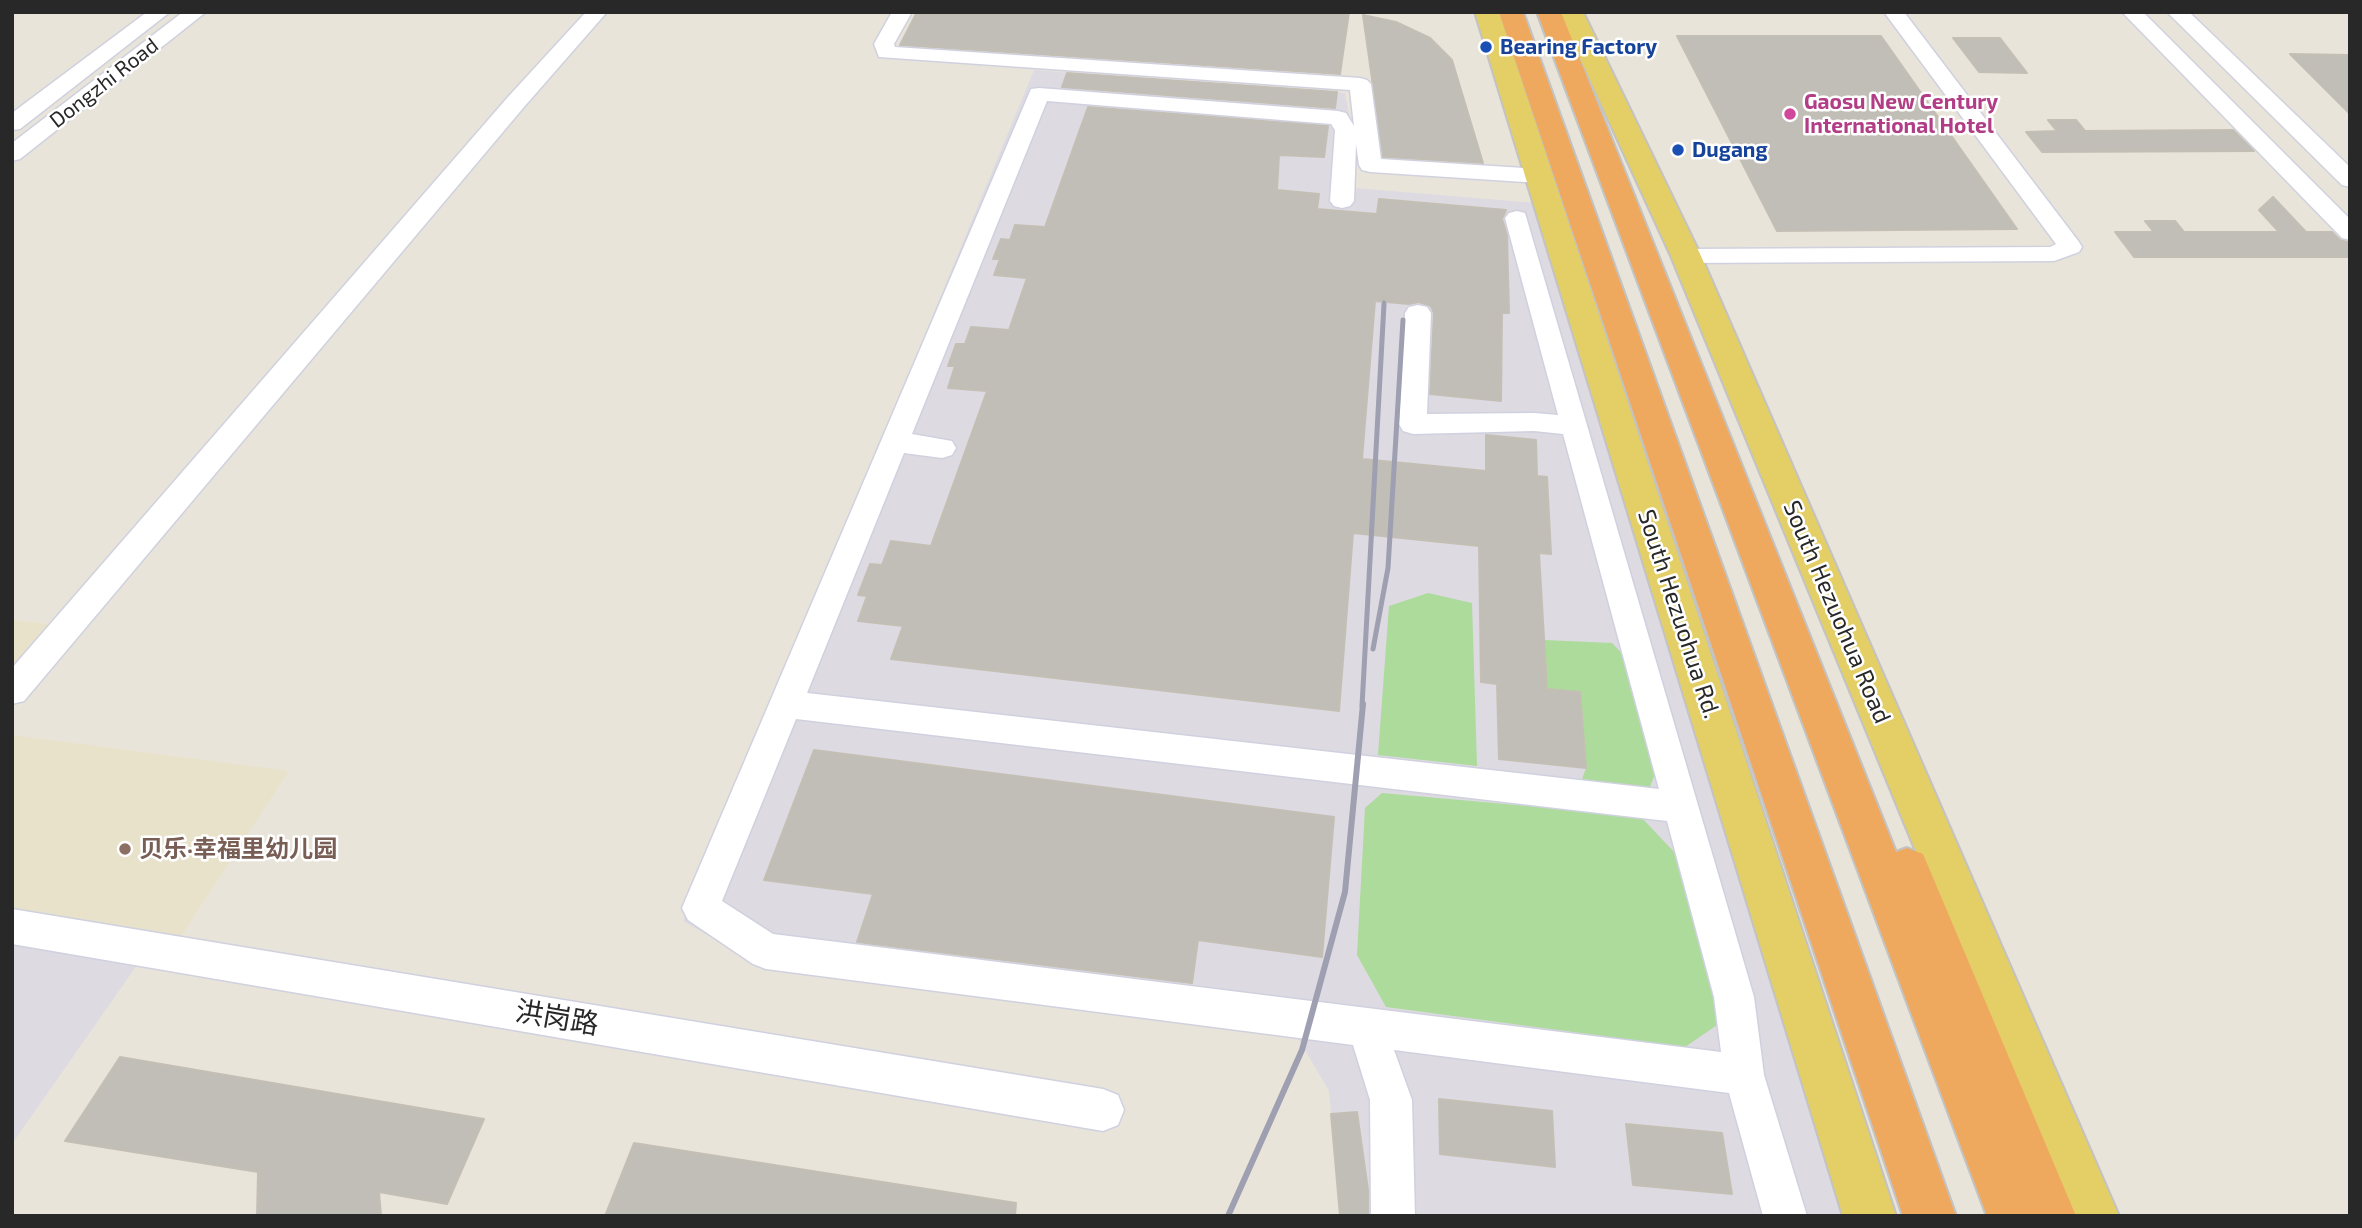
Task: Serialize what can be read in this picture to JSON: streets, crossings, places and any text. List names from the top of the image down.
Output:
{
  "streets": {
    "highway": ["South Hezuohua Road"],
    "main road": ["South Hezuohua Rd."],
    "street": ["Dongzhi Road", "洪岗路"]
  },
  "places": [
    "Bearing Factory",
    "Gaosu New Century International Hotel",
    "Dugang",
    "贝乐·幸福里幼儿园"
  ]
}
